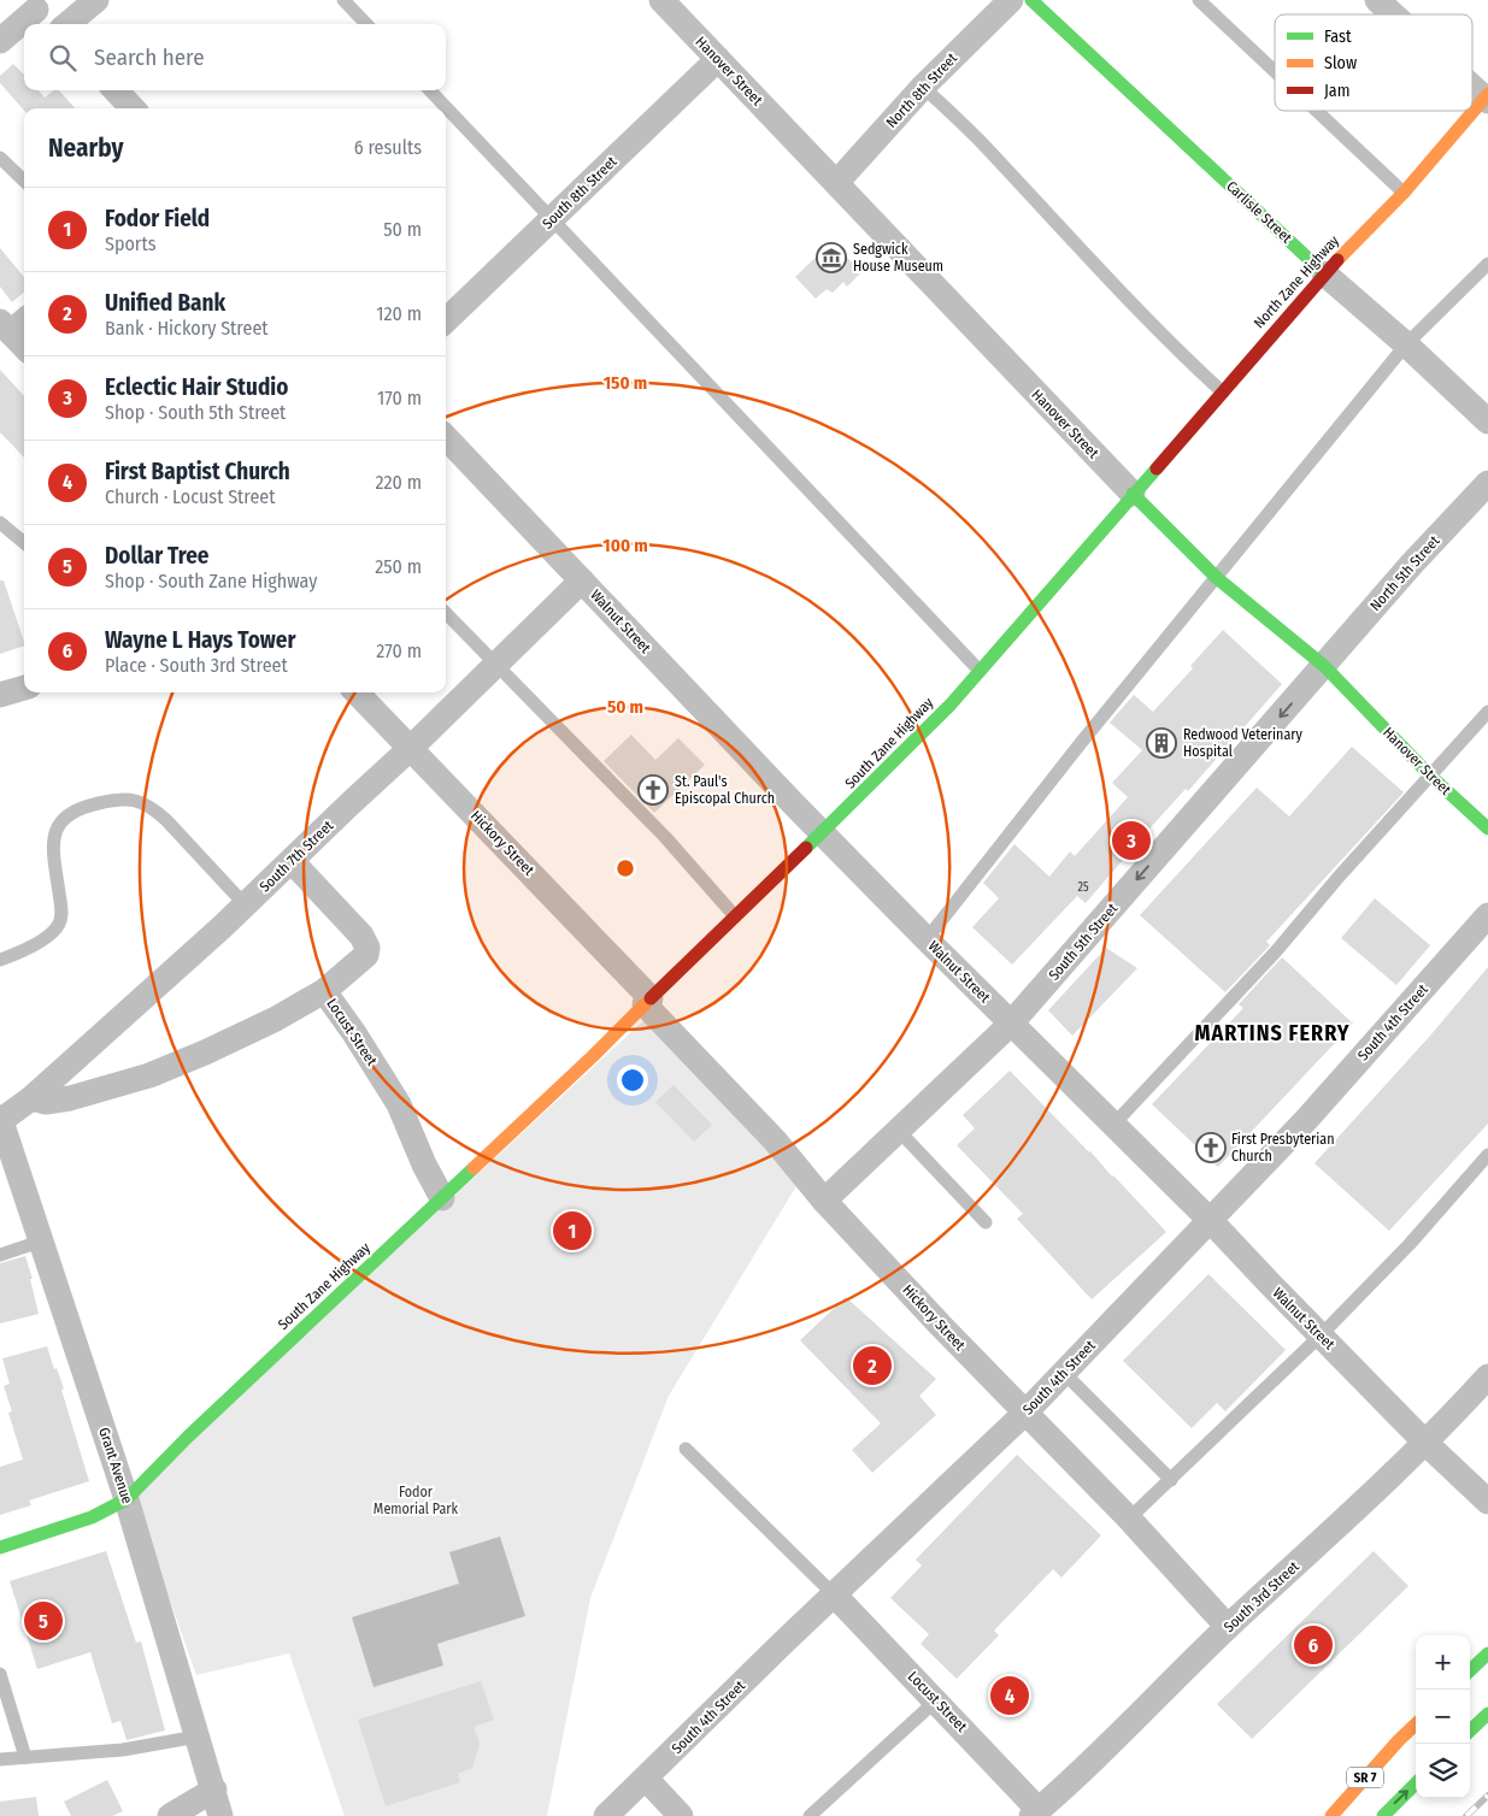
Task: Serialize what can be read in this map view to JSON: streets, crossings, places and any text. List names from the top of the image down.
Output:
{
  "streets": {
    "main road": [
      "Hanover Street",
      "Carlisle Street",
      "North Zane Highway",
      "South Zane Highway",
      "SR 7"
    ],
    "street": [
      "North 8th Street",
      "South 8th Street",
      "North 5th Street",
      "Walnut Street",
      "Hickory Street",
      "South 7th Street",
      "South 5th Street",
      "South 4th Street",
      "Locust Street",
      "Grant Avenue",
      "South 3rd Street"
    ]
  },
  "crossings": [
    ["Hanover Street", "North 8th Street"],
    ["Hanover Street", "South 8th Street"],
    ["Hanover Street", "North Zane Highway"],
    ["Hanover Street", "North 5th Street"],
    ["Hanover Street", "South Zane Highway"],
    ["Hanover Street", "South 5th Street"],
    ["Carlisle Street", "North Zane Highway"],
    ["North Zane Highway", "South Zane Highway"],
    ["North 5th Street", "South 5th Street"],
    ["Walnut Street", "South Zane Highway"],
    ["Walnut Street", "South 7th Street"],
    ["Walnut Street", "South 5th Street"],
    ["Walnut Street", "South 4th Street"],
    ["Walnut Street", "South 3rd Street"],
    ["South Zane Highway", "Hickory Street"],
    ["South Zane Highway", "Locust Street"],
    ["South Zane Highway", "Grant Avenue"],
    ["Hickory Street", "South 7th Street"],
    ["Hickory Street", "South 5th Street"],
    ["Hickory Street", "South 4th Street"],
    ["Hickory Street", "South 3rd Street"],
    ["South 7th Street", "Locust Street"],
    ["South 7th Street", "Grant Avenue"],
    ["South 4th Street", "Locust Street"],
    ["Locust Street", "South 3rd Street"]
  ],
  "one_way": ["South 5th Street"],
  "districts": ["MARTINS FERRY"],
  "parks": ["Fodor Memorial Park"],
  "places": {
    "museum": ["Sedgwick House Museum"],
    "building": ["Redwood Veterinary Hospital"],
    "church": ["St. Paul's Episcopal Church", "First Presbyterian Church"]
  },
  "house_numbers": ["25"],
  "legend": ["Fast", "Slow", "Jam"],
  "page": {
    "search": "Search here",
    "heading": ["Nearby", "6 results"],
    "list": [
      {
        "mark": "1",
        "name": "Fodor Field",
        "note": "Sports",
        "value": "50 m"
      },
      {
        "mark": "2",
        "name": "Unified Bank",
        "note": "Bank · Hickory Street",
        "value": "120 m"
      },
      {
        "mark": "3",
        "name": "Eclectic Hair Studio",
        "note": "Shop · South 5th Street",
        "value": "170 m"
      },
      {
        "mark": "4",
        "name": "First Baptist Church",
        "note": "Church · Locust Street",
        "value": "220 m"
      },
      {
        "mark": "5",
        "name": "Dollar Tree",
        "note": "Shop · South Zane Highway",
        "value": "250 m"
      },
      {
        "mark": "6",
        "name": "Wayne L Hays Tower",
        "note": "Place · South 3rd Street",
        "value": "270 m"
      }
    ],
    "pins": [
      "3",
      "1",
      "2",
      "5",
      "6",
      "4"
    ],
    "map_buttons": ["+", "−"]
  },
  "rings": ["150 m", "100 m", "50 m"]
}
